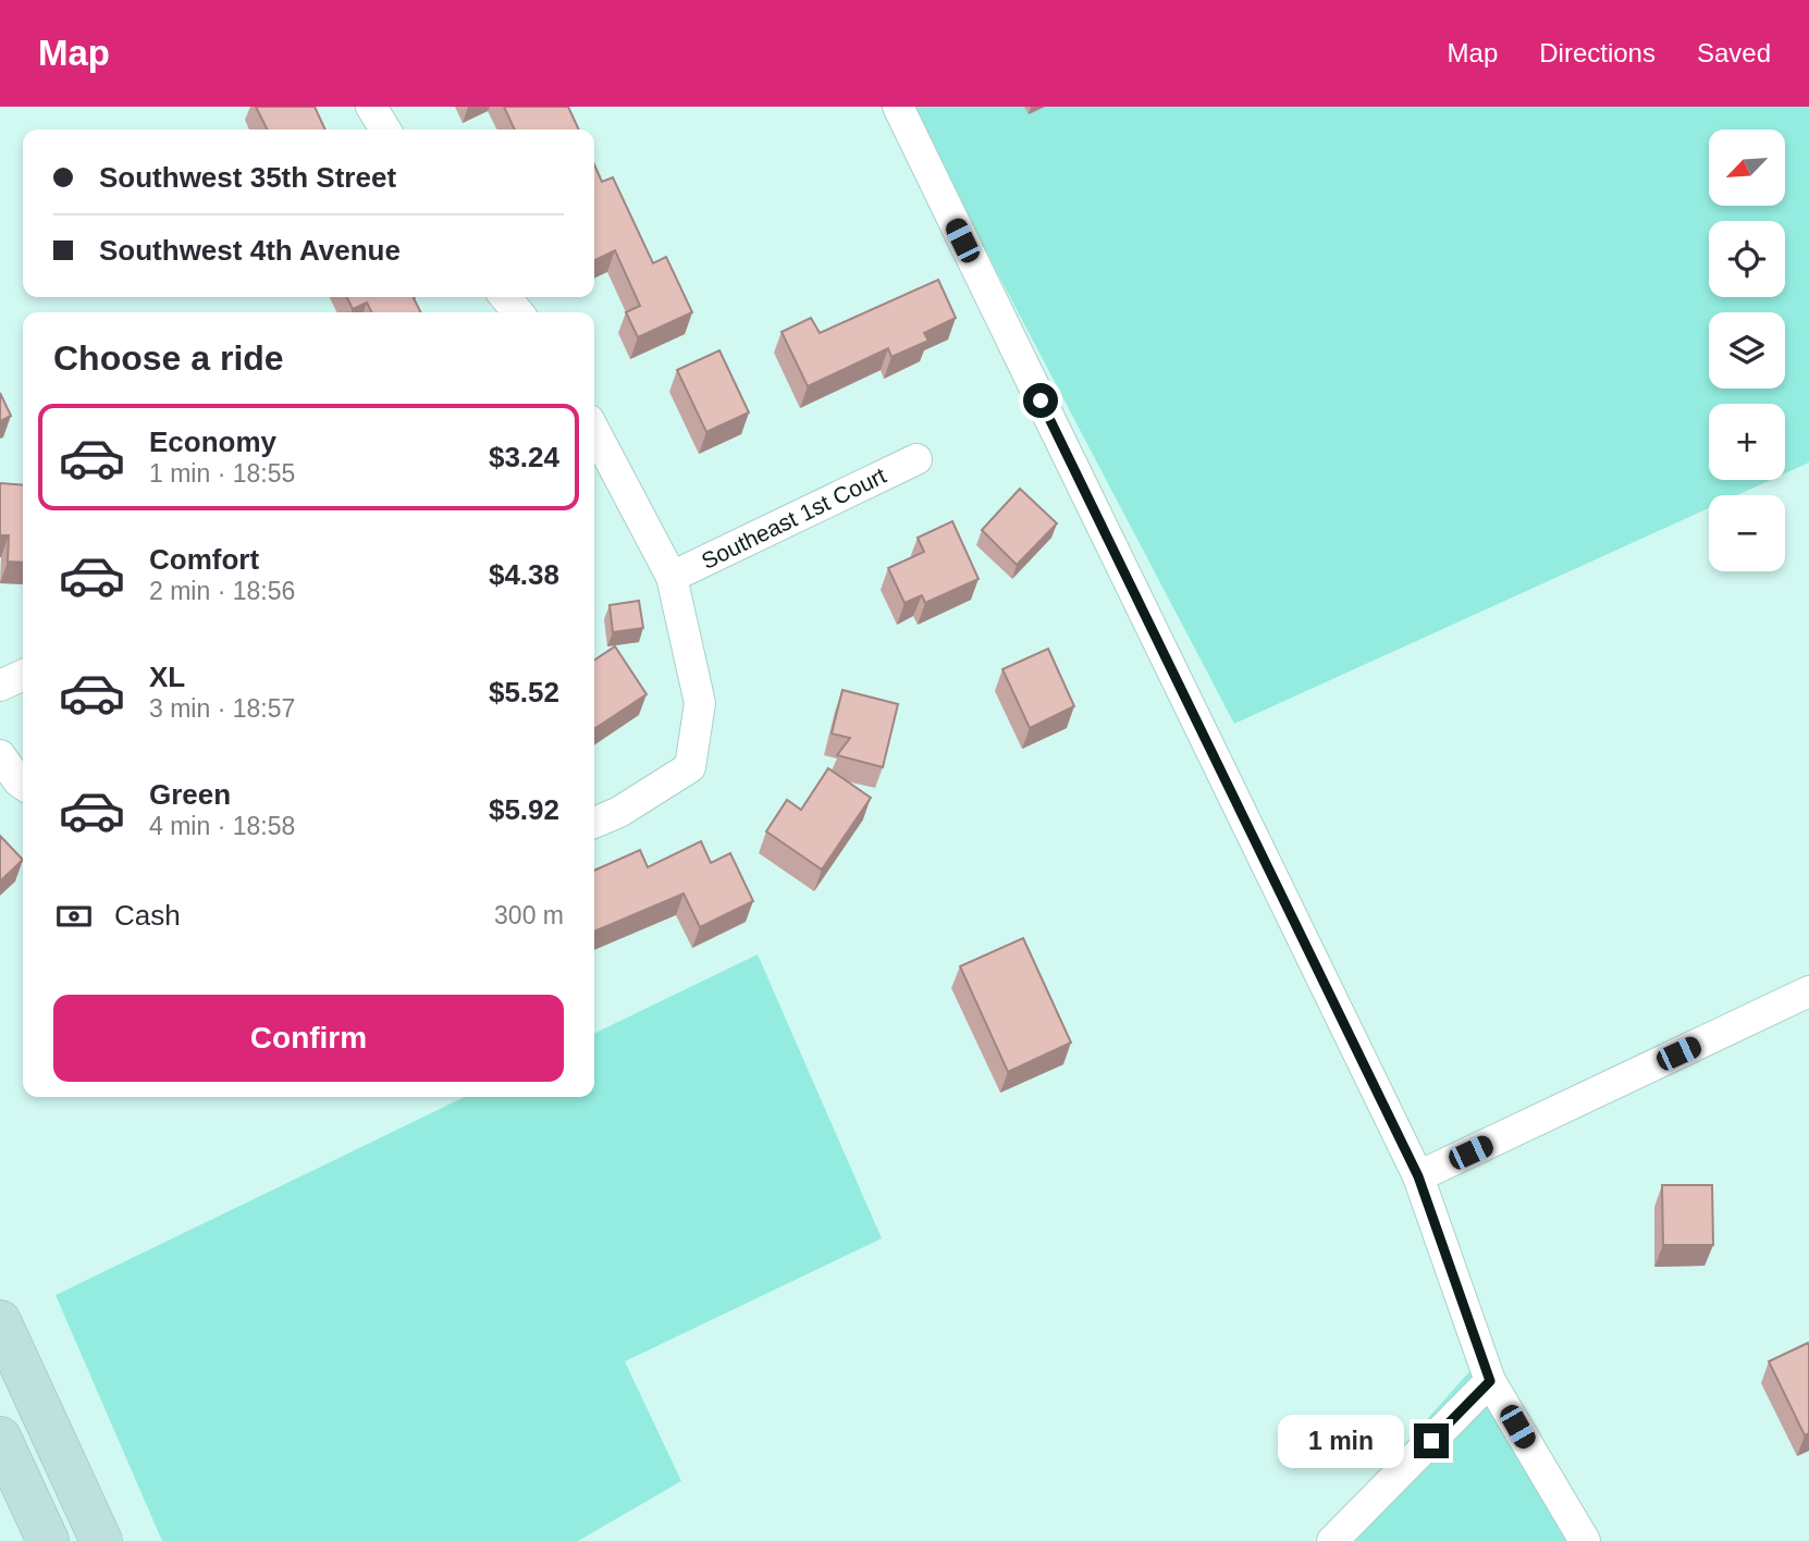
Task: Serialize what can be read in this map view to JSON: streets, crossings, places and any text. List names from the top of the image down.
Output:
{
  "streets": {
    "street": ["Southeast 1st Court"]
  },
  "north": "bottom left",
  "page": {
    "header": "Map",
    "nav": ["Map", "Directions", "Saved"],
    "map_buttons": ["+", "−"],
    "banner": ["Southwest 35th Street", "Southwest 4th Avenue"],
    "heading": "Choose a ride",
    "list": [
      {
        "name": "Economy",
        "note": "1 min · 18:55",
        "value": "$3.24"
      },
      {
        "name": "Comfort",
        "note": "2 min · 18:56",
        "value": "$4.38"
      },
      {
        "name": "XL",
        "note": "3 min · 18:57",
        "value": "$5.52"
      },
      {
        "name": "Green",
        "note": "4 min · 18:58",
        "value": "$5.92"
      }
    ],
    "pay": ["Cash", "300 m"],
    "buttons": "Confirm",
    "bubble": "1 min"
  }
}
